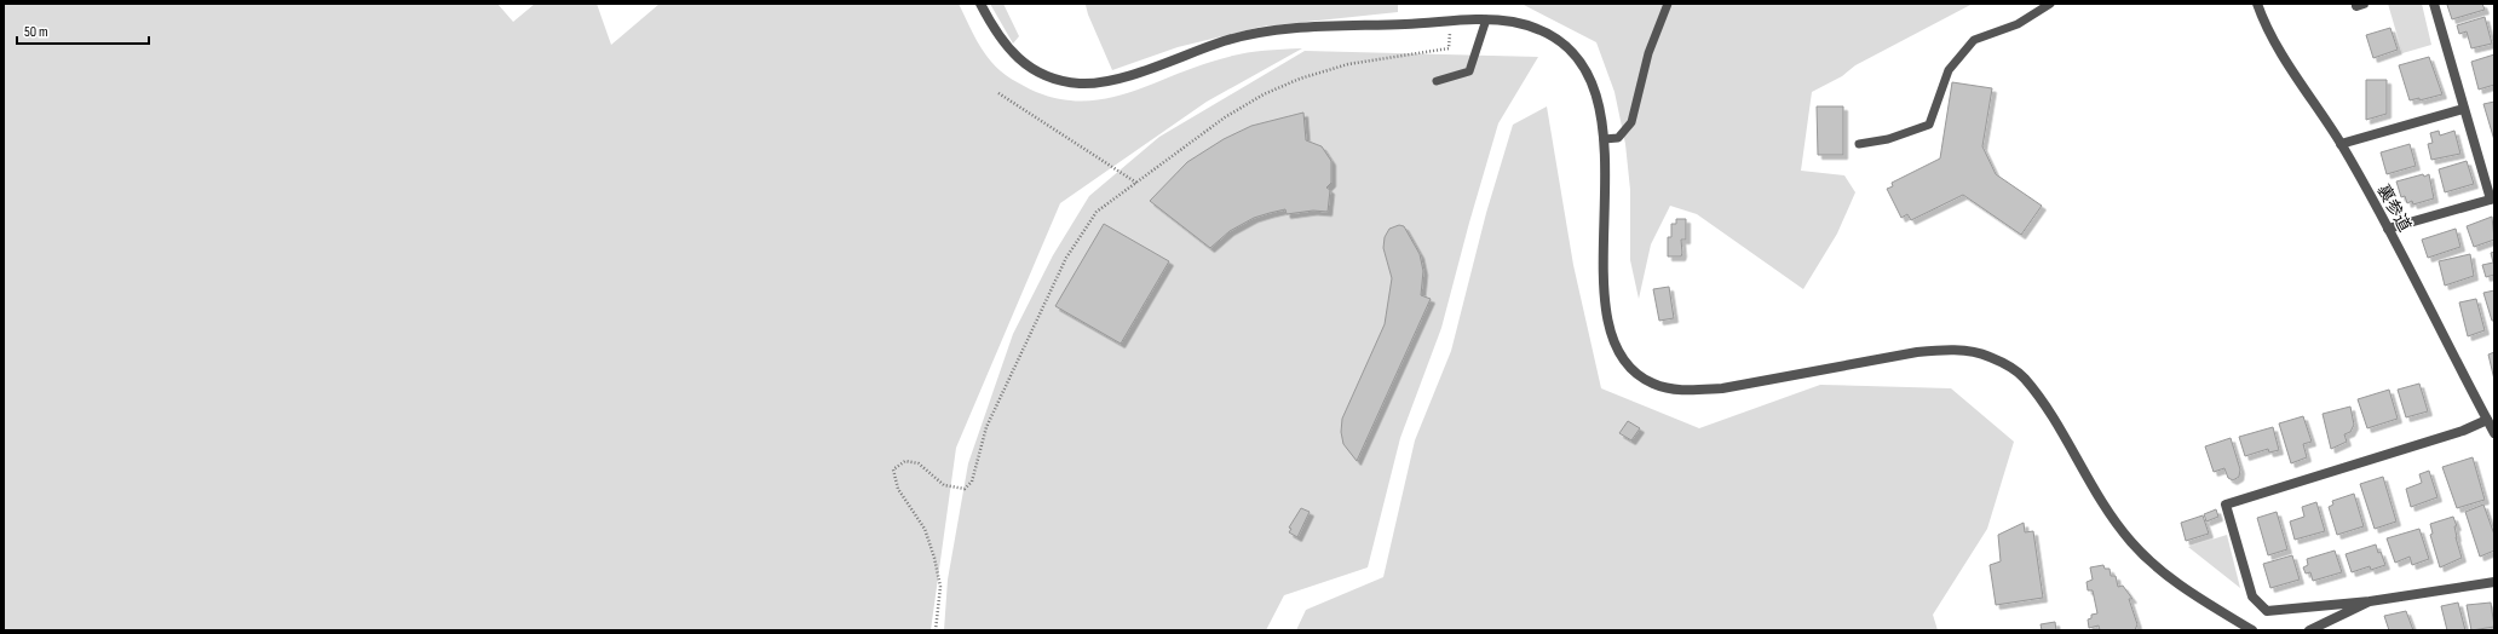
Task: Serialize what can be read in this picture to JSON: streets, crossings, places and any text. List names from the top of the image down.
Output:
{
  "streets": {
    "street": ["裏参道"]
  },
  "scale_bar": "50 m"
}
